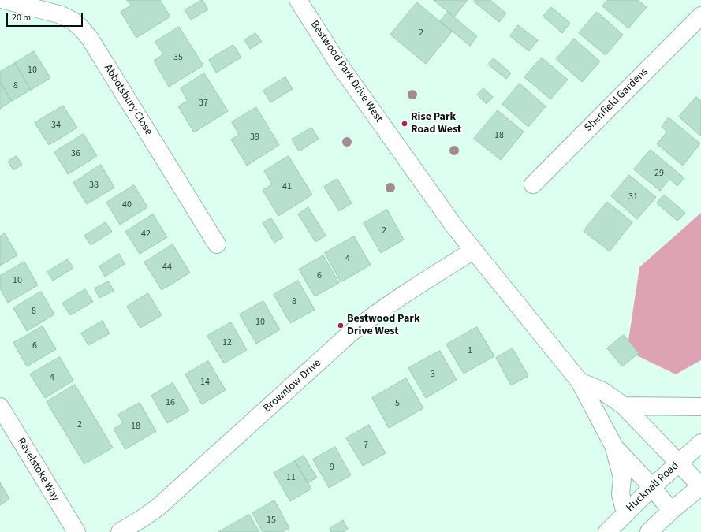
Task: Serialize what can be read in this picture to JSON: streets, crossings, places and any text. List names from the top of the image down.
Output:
{
  "streets": {
    "street": [
      "Bestwood Park Drive West",
      "Abbotsbury Close",
      "Shenfield Gardens",
      "Brownlow Drive",
      "Revelstoke Way",
      "Hucknall Road"
    ]
  },
  "crossings": [
    ["Bestwood Park Drive West", "Brownlow Drive"]
  ],
  "places": ["Rise Park Road West", "Bestwood Park Drive West"],
  "house_numbers": [
    "2",
    "35",
    "10",
    "8",
    "37",
    "34",
    "18",
    "39",
    "36",
    "29",
    "38",
    "41",
    "31",
    "40",
    "2",
    "42",
    "4",
    "44",
    "6",
    "10",
    "8",
    "8",
    "10",
    "12",
    "6",
    "1",
    "3",
    "4",
    "14",
    "16",
    "5",
    "2",
    "18",
    "7",
    "9",
    "11",
    "15"
  ],
  "scale_bar": "20 m"
}
